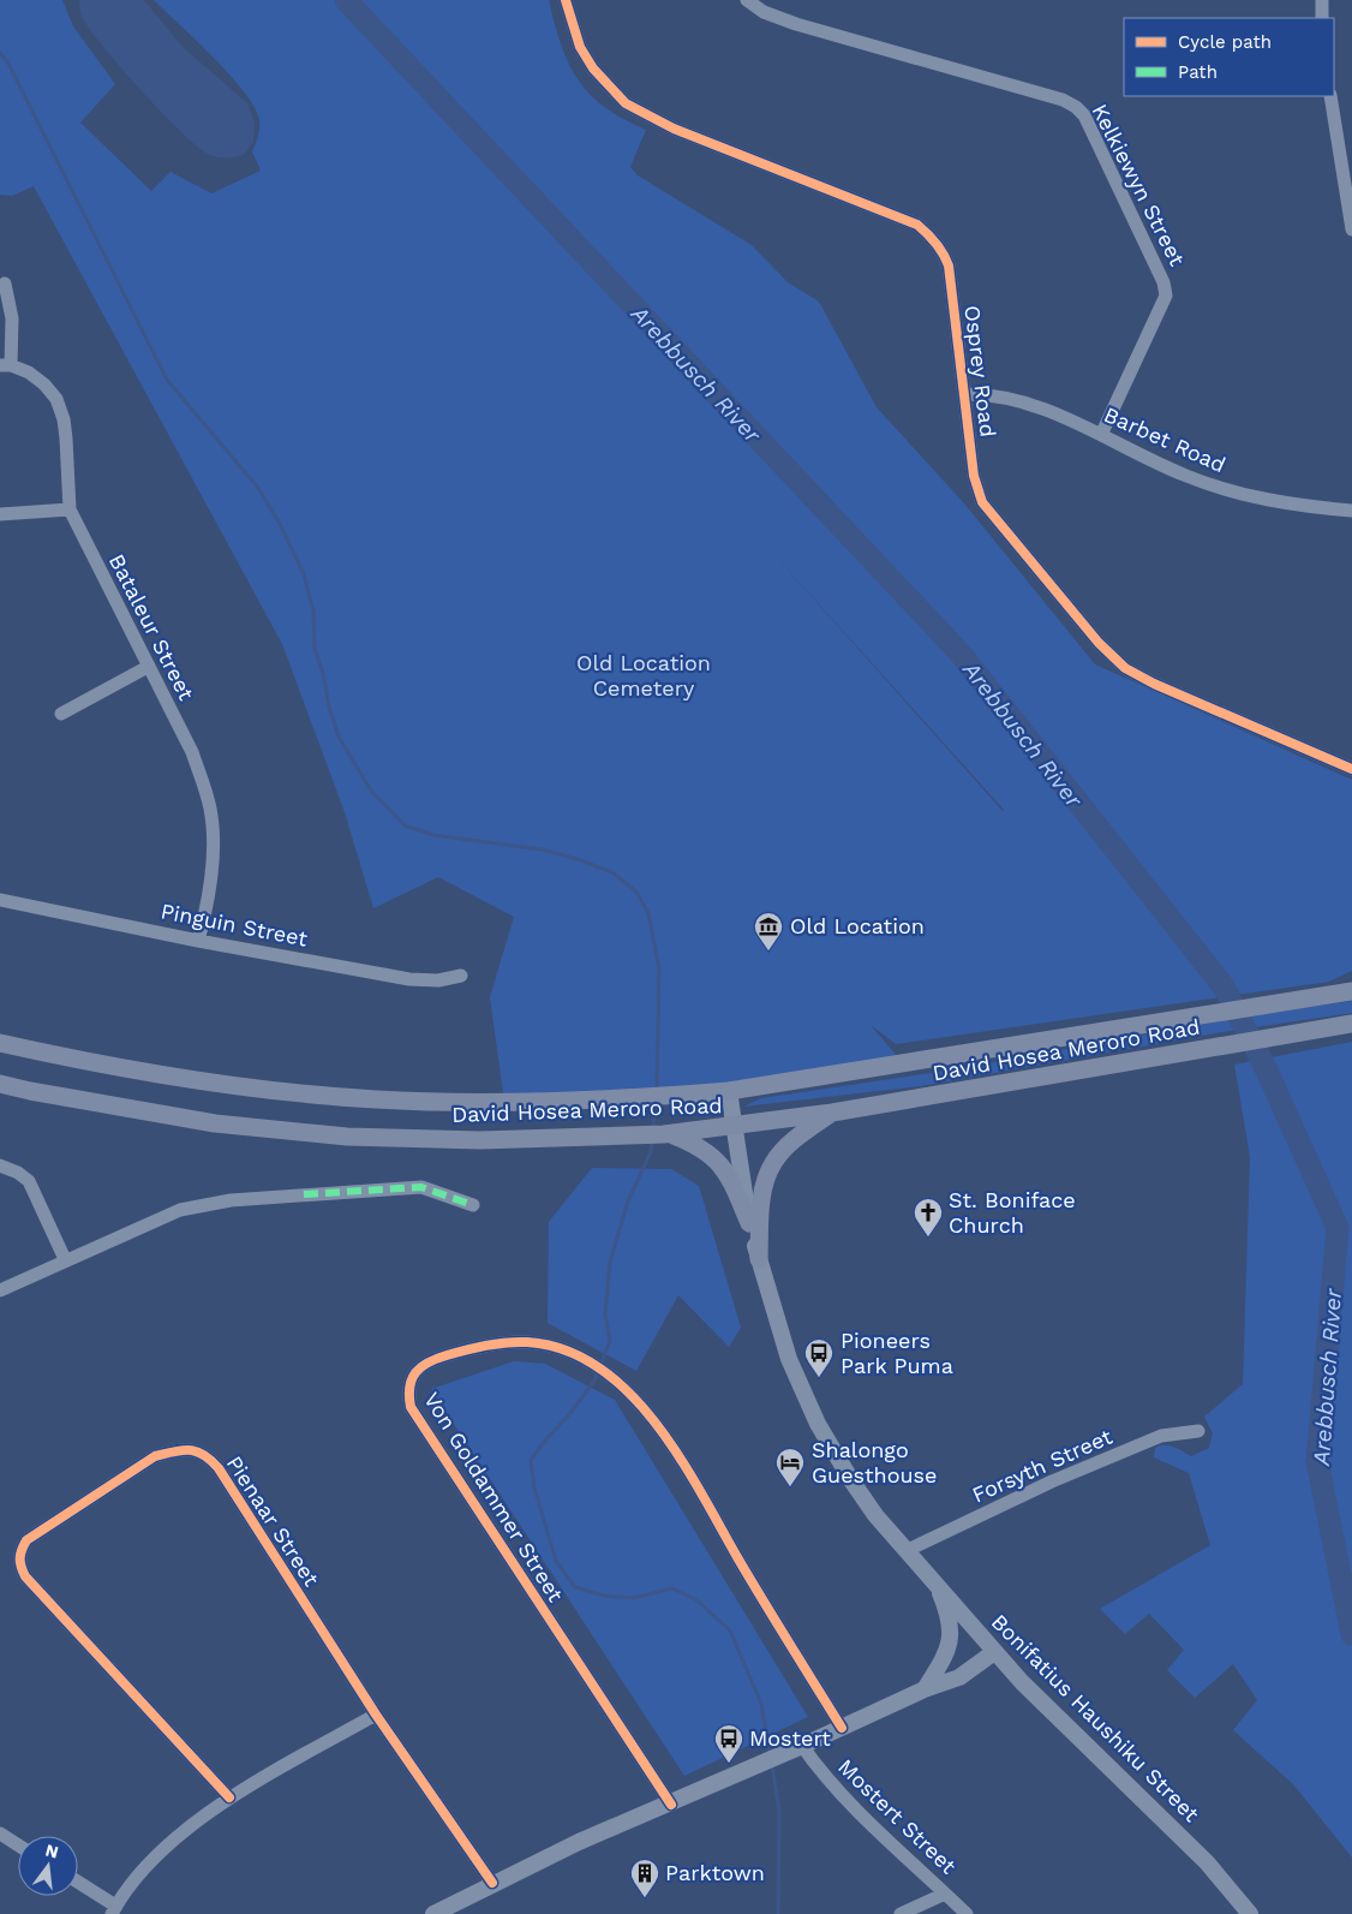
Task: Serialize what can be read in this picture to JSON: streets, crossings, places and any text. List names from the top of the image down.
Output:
{
  "streets": {
    "main road": ["David Hosea Meroro Road"],
    "street": [
      "Kelkiewyn Street",
      "Osprey Road",
      "Barbet Road",
      "Bataleur Street",
      "Pinguin Street",
      "Forsyth Street",
      "Von Goldammer Street",
      "Pienaar Street",
      "Bonifatius Haushiku Street",
      "Mostert Street"
    ]
  },
  "crossings": [
    ["Kelkiewyn Street", "Barbet Road"],
    ["Osprey Road", "Barbet Road"],
    ["Bataleur Street", "Pinguin Street"],
    ["David Hosea Meroro Road", "Bonifatius Haushiku Street"],
    ["Forsyth Street", "Bonifatius Haushiku Street"]
  ],
  "water": ["Arebbusch River"],
  "parks": ["Old Location Cemetery"],
  "places": {
    "museum": ["Old Location"],
    "church": ["St. Boniface Church"],
    "bus stop": ["Pioneers Park Puma", "Mostert"],
    "hotel": ["Shalongo Guesthouse"],
    "building": ["Parktown"]
  },
  "legend": ["Cycle path", "Path"],
  "north": "top"
}
